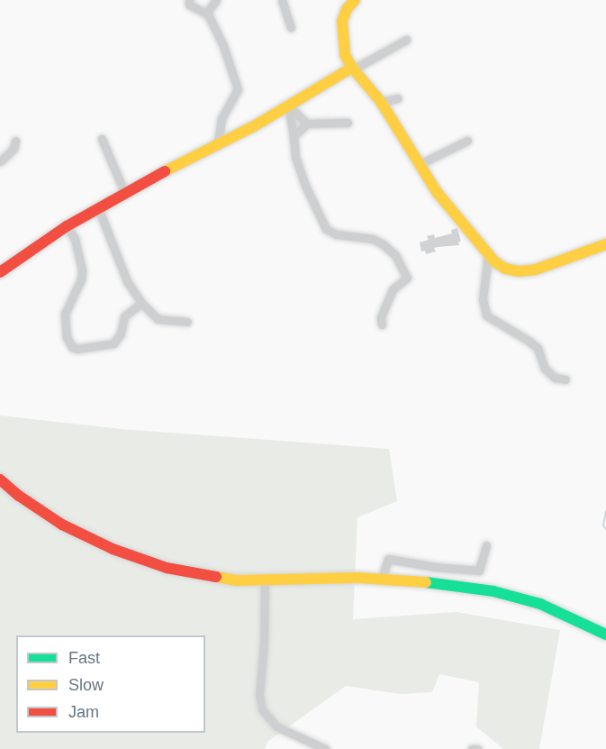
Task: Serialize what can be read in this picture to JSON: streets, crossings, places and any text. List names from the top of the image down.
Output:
{
  "legend": ["Fast", "Slow", "Jam"]
}
